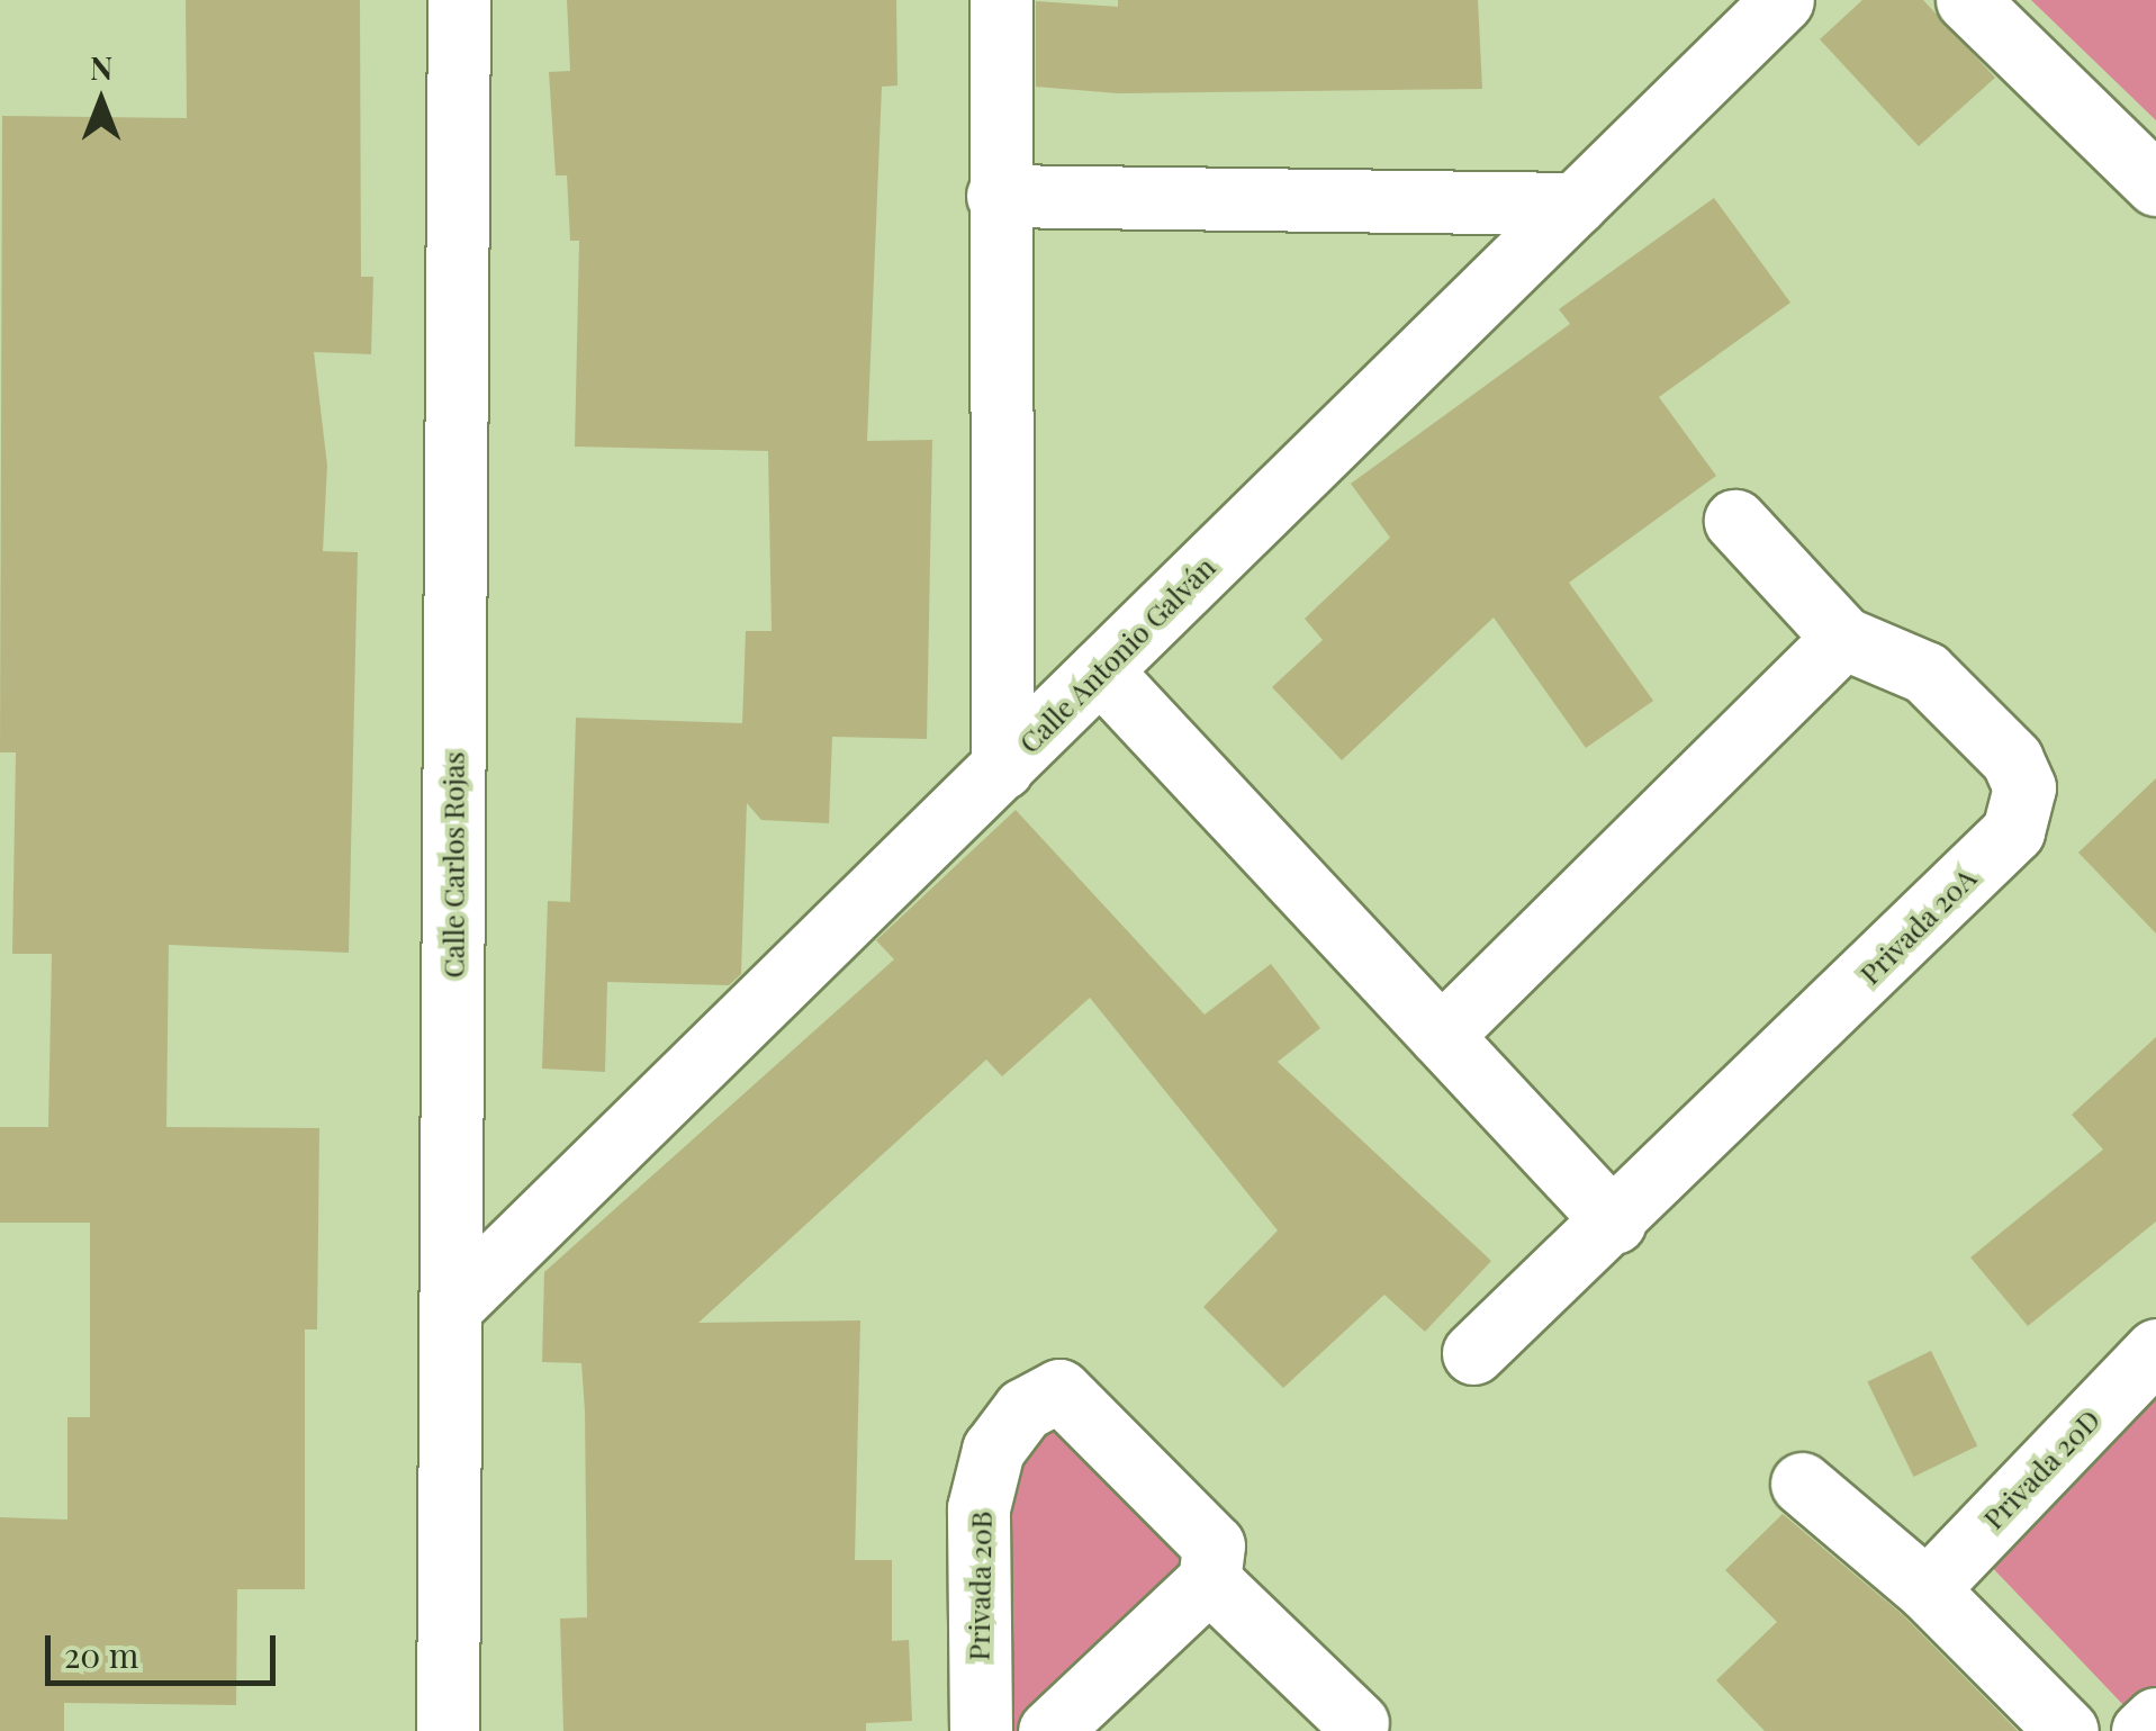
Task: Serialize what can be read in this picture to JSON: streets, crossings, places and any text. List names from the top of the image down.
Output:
{
  "streets": {
    "street": [
      "Calle Antonio Galván",
      "Calle Carlos Rojas",
      "Privada 20A",
      "Privada 20D",
      "Privada 20B"
    ]
  },
  "crossings": [
    ["Calle Antonio Galván", "Calle Carlos Rojas"]
  ],
  "scale_bar": "20 m",
  "north": "top"
}
